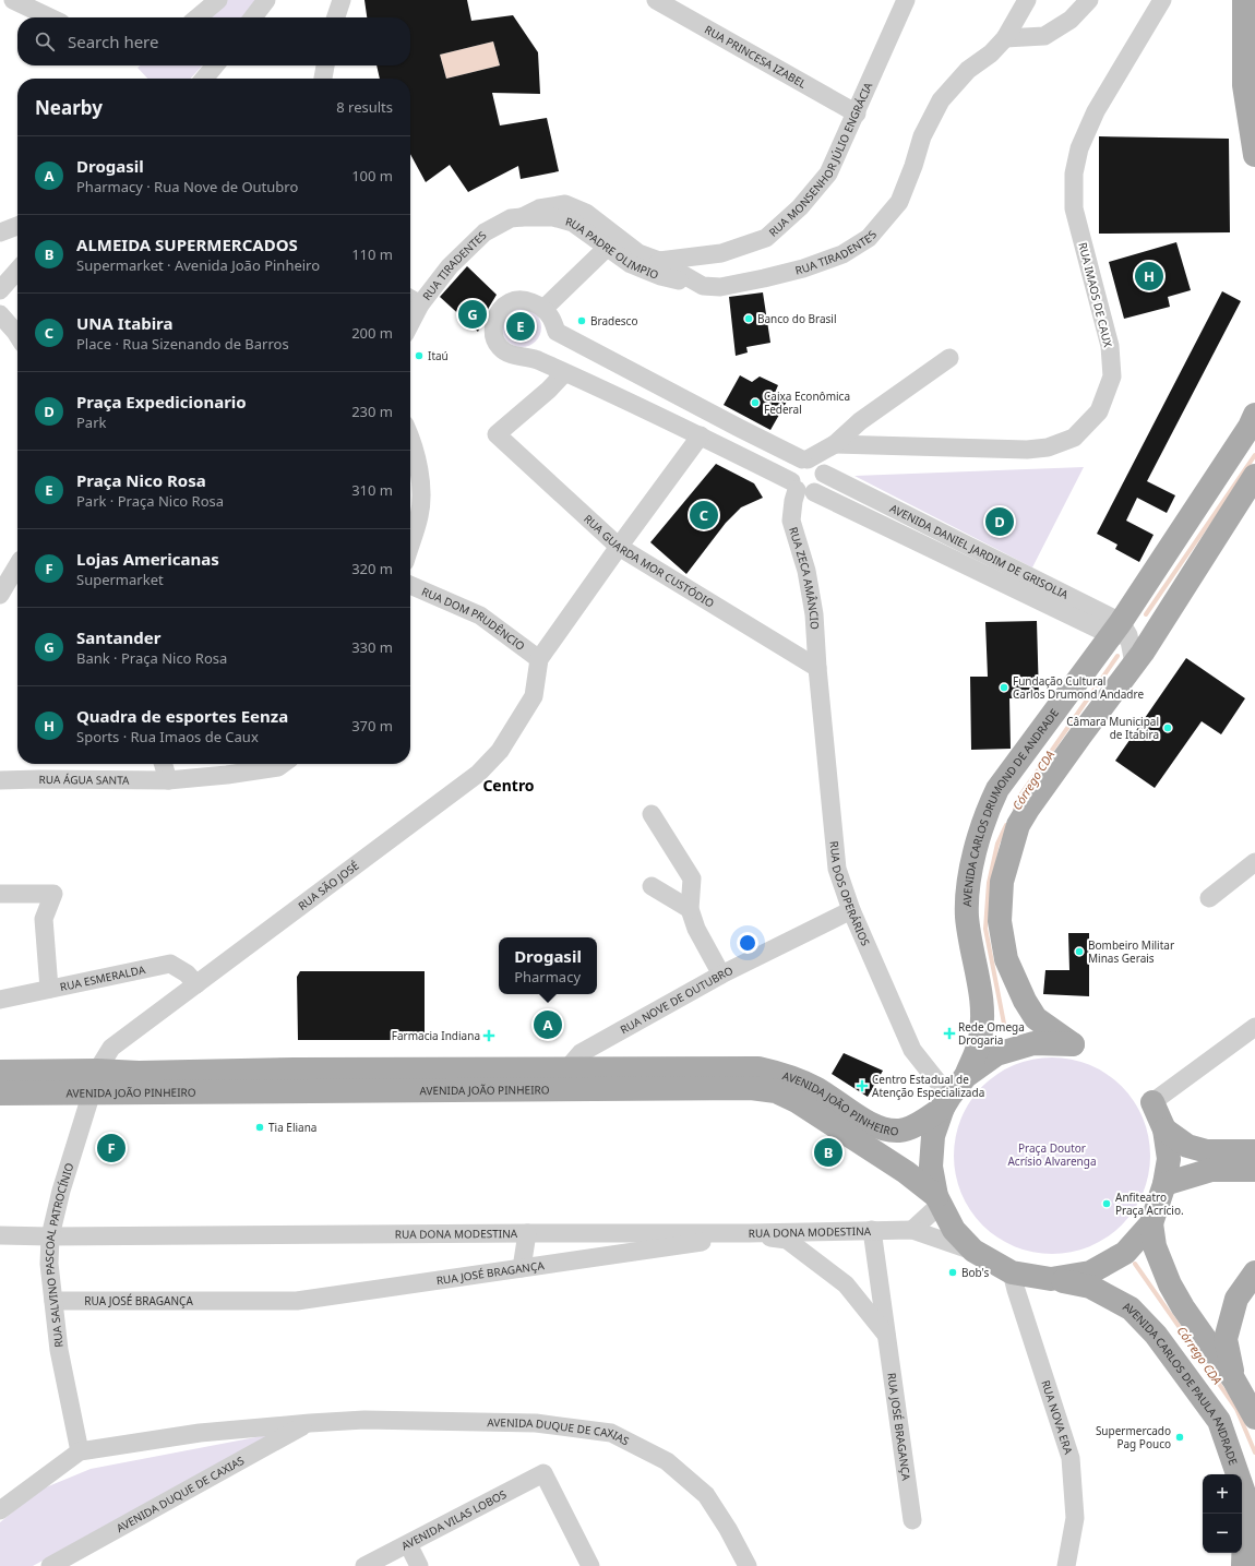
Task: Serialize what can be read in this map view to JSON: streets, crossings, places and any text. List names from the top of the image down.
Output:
{
  "streets": {
    "main road": ["AVENIDA CARLOS DRUMOND DE ANDRADE", "AVENIDA JOÃO PINHEIRO", "AVENIDA CARLOS DE PAULA ANDRADE"],
    "street": [
      "RUA PRINCESA IZABEL",
      "RUA MONSENHOR JÚLIO ENGRÁCIA",
      "RUA PADRE OLIMPIO",
      "RUA TIRADENTES",
      "RUA IMAOS DE CAUX",
      "AVENIDA DANIEL JARDIM DE GRISOLIA",
      "RUA GUARDA MOR CUSTÓDIO",
      "RUA ZECA AMÂNCIO",
      "RUA DOM PRUDÊNCIO",
      "RUA ÁGUA SANTA",
      "RUA SÃO JOSÉ",
      "RUA DOS OPERÁRIOS",
      "RUA ESMERALDA",
      "RUA NOVE DE OUTUBRO",
      "RUA DONA MODESTINA",
      "RUA SALVINO PASCOAL PATROCÍNIO",
      "RUA JOSÉ BRAGANÇA",
      "RUA NOVA ERA",
      "AVENIDA DUQUE DE CAXIAS",
      "AVENIDA VILAS LOBOS"
    ]
  },
  "crossings": [
    ["RUA PRINCESA IZABEL", "RUA MONSENHOR JÚLIO ENGRÁCIA"],
    ["RUA MONSENHOR JÚLIO ENGRÁCIA", "RUA TIRADENTES"],
    ["RUA PADRE OLIMPIO", "RUA TIRADENTES"],
    ["AVENIDA DANIEL JARDIM DE GRISOLIA", "RUA GUARDA MOR CUSTÓDIO"],
    ["AVENIDA DANIEL JARDIM DE GRISOLIA", "RUA ZECA AMÂNCIO"],
    ["AVENIDA DANIEL JARDIM DE GRISOLIA", "AVENIDA CARLOS DRUMOND DE ANDRADE"],
    ["RUA GUARDA MOR CUSTÓDIO", "RUA ZECA AMÂNCIO"],
    ["RUA GUARDA MOR CUSTÓDIO", "RUA DOS OPERÁRIOS"],
    ["RUA ZECA AMÂNCIO", "RUA DOS OPERÁRIOS"],
    ["RUA DOM PRUDÊNCIO", "RUA SÃO JOSÉ"],
    ["RUA SÃO JOSÉ", "RUA ESMERALDA"],
    ["RUA SÃO JOSÉ", "AVENIDA JOÃO PINHEIRO"],
    ["RUA SÃO JOSÉ", "RUA SALVINO PASCOAL PATROCÍNIO"],
    ["RUA DOS OPERÁRIOS", "RUA NOVE DE OUTUBRO"],
    ["RUA DOS OPERÁRIOS", "AVENIDA JOÃO PINHEIRO"],
    ["RUA NOVE DE OUTUBRO", "AVENIDA JOÃO PINHEIRO"],
    ["AVENIDA JOÃO PINHEIRO", "RUA SALVINO PASCOAL PATROCÍNIO"],
    ["RUA DONA MODESTINA", "RUA SALVINO PASCOAL PATROCÍNIO"],
    ["RUA DONA MODESTINA", "RUA JOSÉ BRAGANÇA"],
    ["RUA SALVINO PASCOAL PATROCÍNIO", "RUA JOSÉ BRAGANÇA"],
    ["RUA SALVINO PASCOAL PATROCÍNIO", "AVENIDA DUQUE DE CAXIAS"]
  ],
  "districts": ["Centro"],
  "water": ["Córrego CDA"],
  "parks": ["Praça Doutor Acrísio Alvarenga"],
  "places": {
    "other": [
      "Banco do Brasil",
      "Bradesco",
      "Itaú",
      "Caixa Econômica Federal",
      "Fundação Cultural Carlos Drumond Andadre",
      "Câmara Municipal de Itabira",
      "Bombeiro Militar Minas Gerais",
      "Tia Eliana",
      "Anfiteatro Praça Acrício.",
      "Bob's",
      "Supermercado Pag Pouco"
    ],
    "health": ["Rede Omega Drogaria", "Farmacia Indiana", "Centro Estadual de Atenção Especializada"]
  },
  "page": {
    "search": "Search here",
    "heading": ["Nearby", "8 results"],
    "list": [
      {
        "mark": "A",
        "name": "Drogasil",
        "note": "Pharmacy · Rua Nove de Outubro",
        "value": "100 m"
      },
      {
        "mark": "B",
        "name": "ALMEIDA SUPERMERCADOS",
        "note": "Supermarket · Avenida João Pinheiro",
        "value": "110 m"
      },
      {
        "mark": "C",
        "name": "UNA Itabira",
        "note": "Place · Rua Sizenando de Barros",
        "value": "200 m"
      },
      {
        "mark": "D",
        "name": "Praça Expedicionario",
        "note": "Park",
        "value": "230 m"
      },
      {
        "mark": "E",
        "name": "Praça Nico Rosa",
        "note": "Park · Praça Nico Rosa",
        "value": "310 m"
      },
      {
        "mark": "F",
        "name": "Lojas Americanas",
        "note": "Supermarket",
        "value": "320 m"
      },
      {
        "mark": "G",
        "name": "Santander",
        "note": "Bank · Praça Nico Rosa",
        "value": "330 m"
      },
      {
        "mark": "H",
        "name": "Quadra de esportes Eenza",
        "note": "Sports · Rua Imaos de Caux",
        "value": "370 m"
      }
    ],
    "pins": [
      "H",
      "G",
      "E",
      "C",
      "D",
      "A",
      "F",
      "B"
    ],
    "popup": ["Drogasil", "Pharmacy"],
    "map_buttons": ["+", "−"]
  }
}
